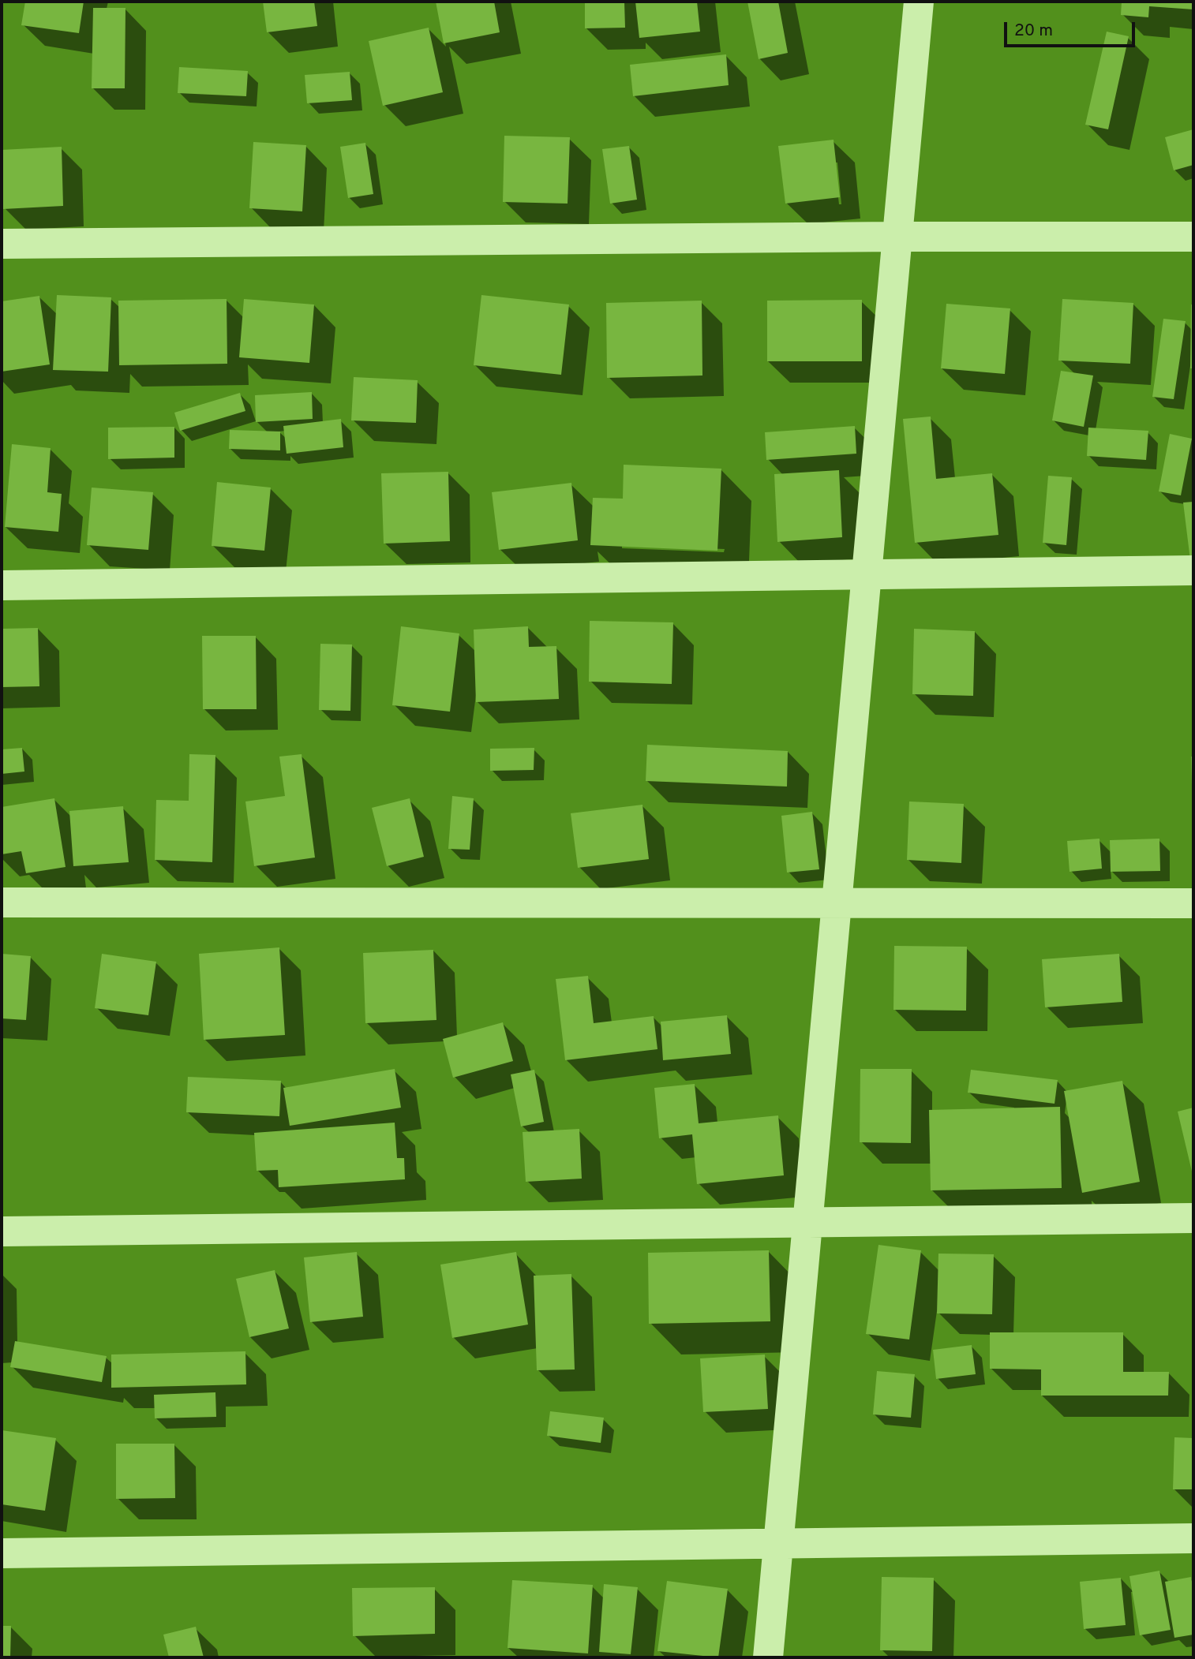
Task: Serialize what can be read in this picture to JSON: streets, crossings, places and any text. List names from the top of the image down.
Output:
{
  "scale_bar": "20 m"
}
